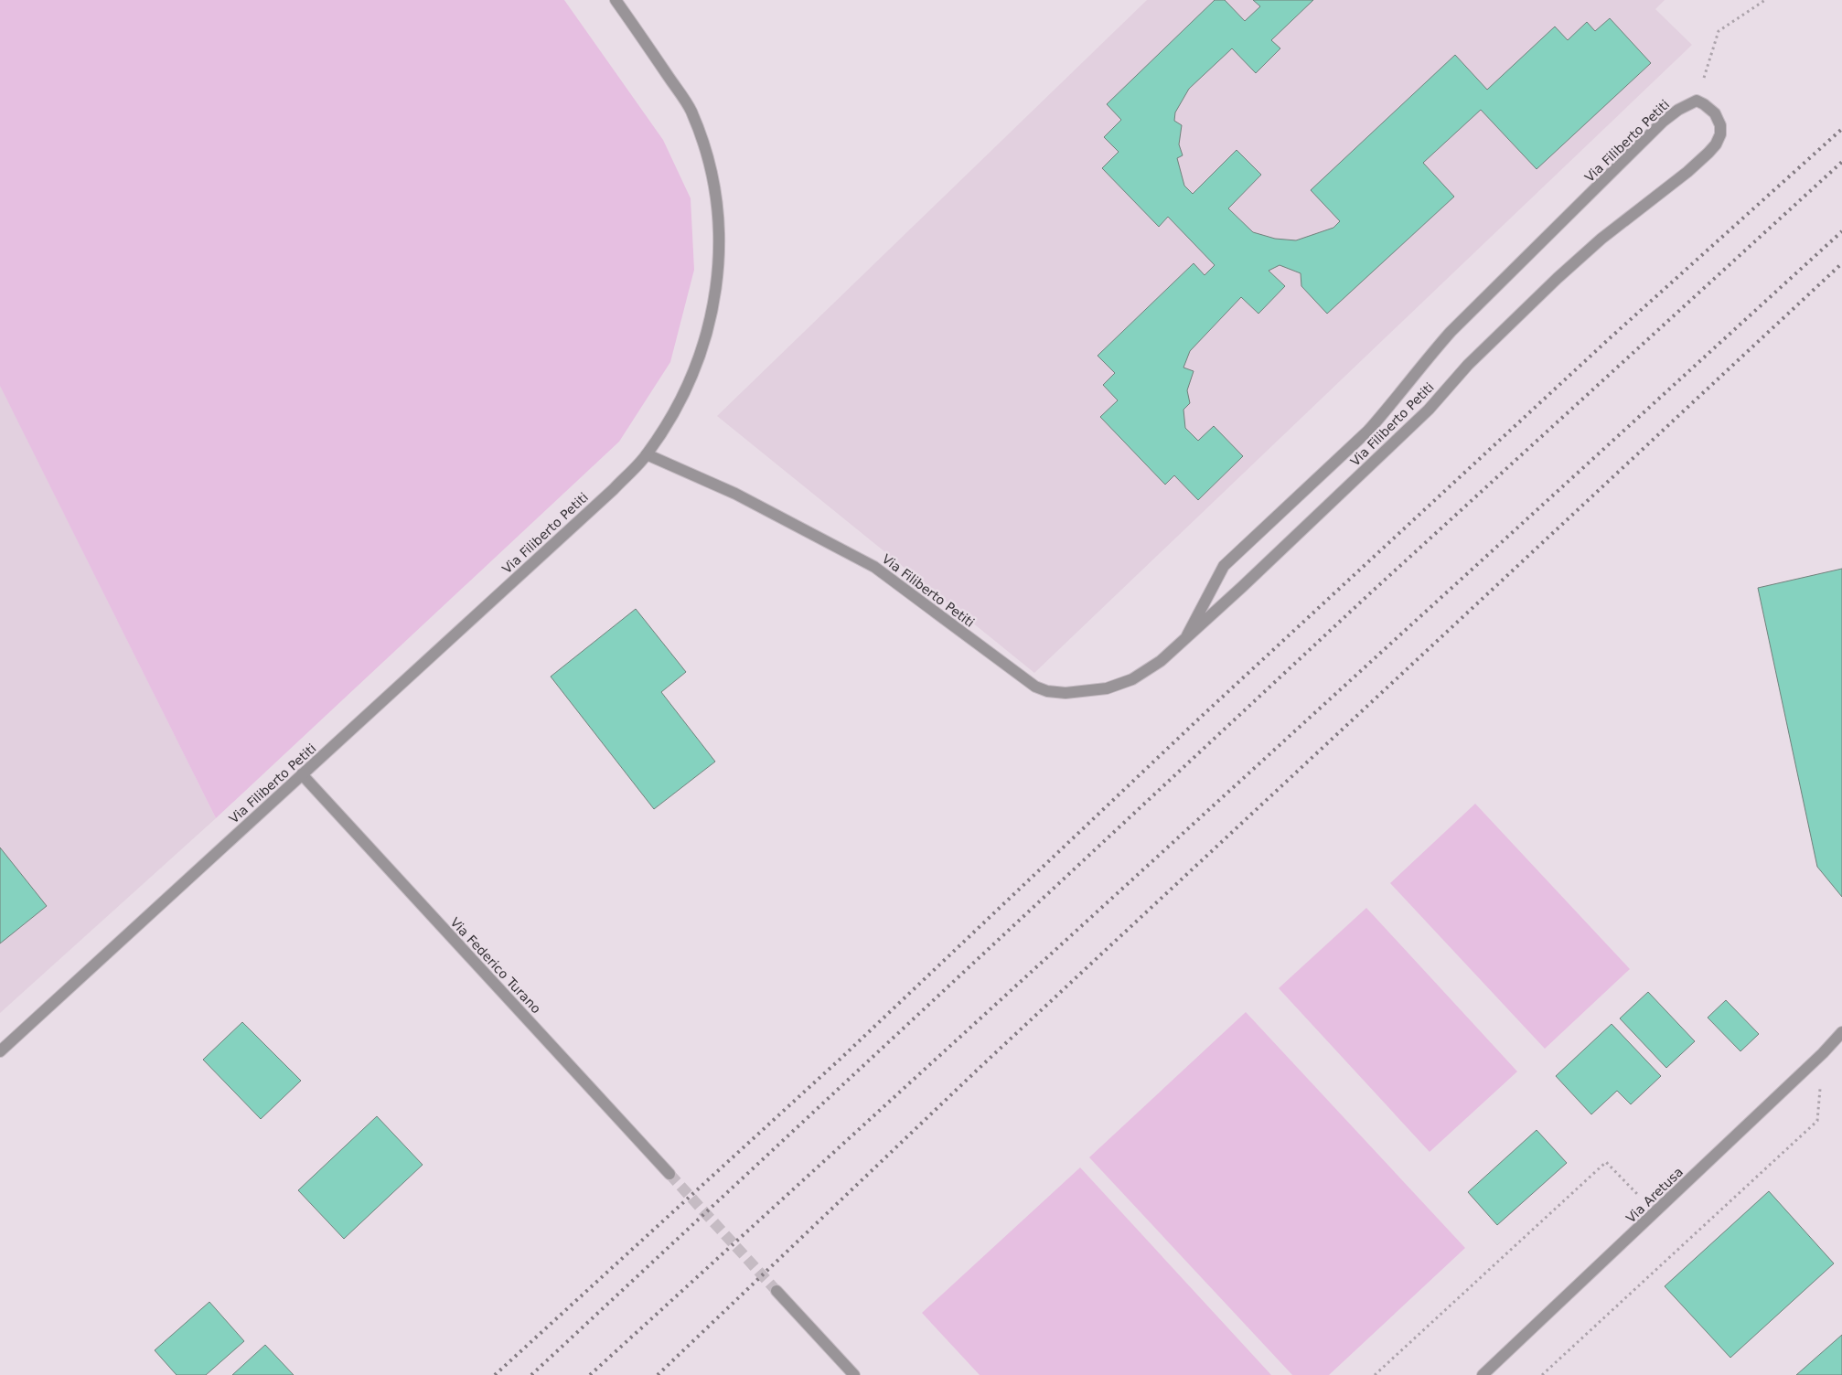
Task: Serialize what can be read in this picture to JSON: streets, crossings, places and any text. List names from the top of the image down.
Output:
{
  "streets": {
    "street": ["Via Filiberto Petiti", "Via Federico Turano", "Via Aretusa"]
  },
  "crossings": [
    ["Via Filiberto Petiti", "Via Federico Turano"]
  ]
}
